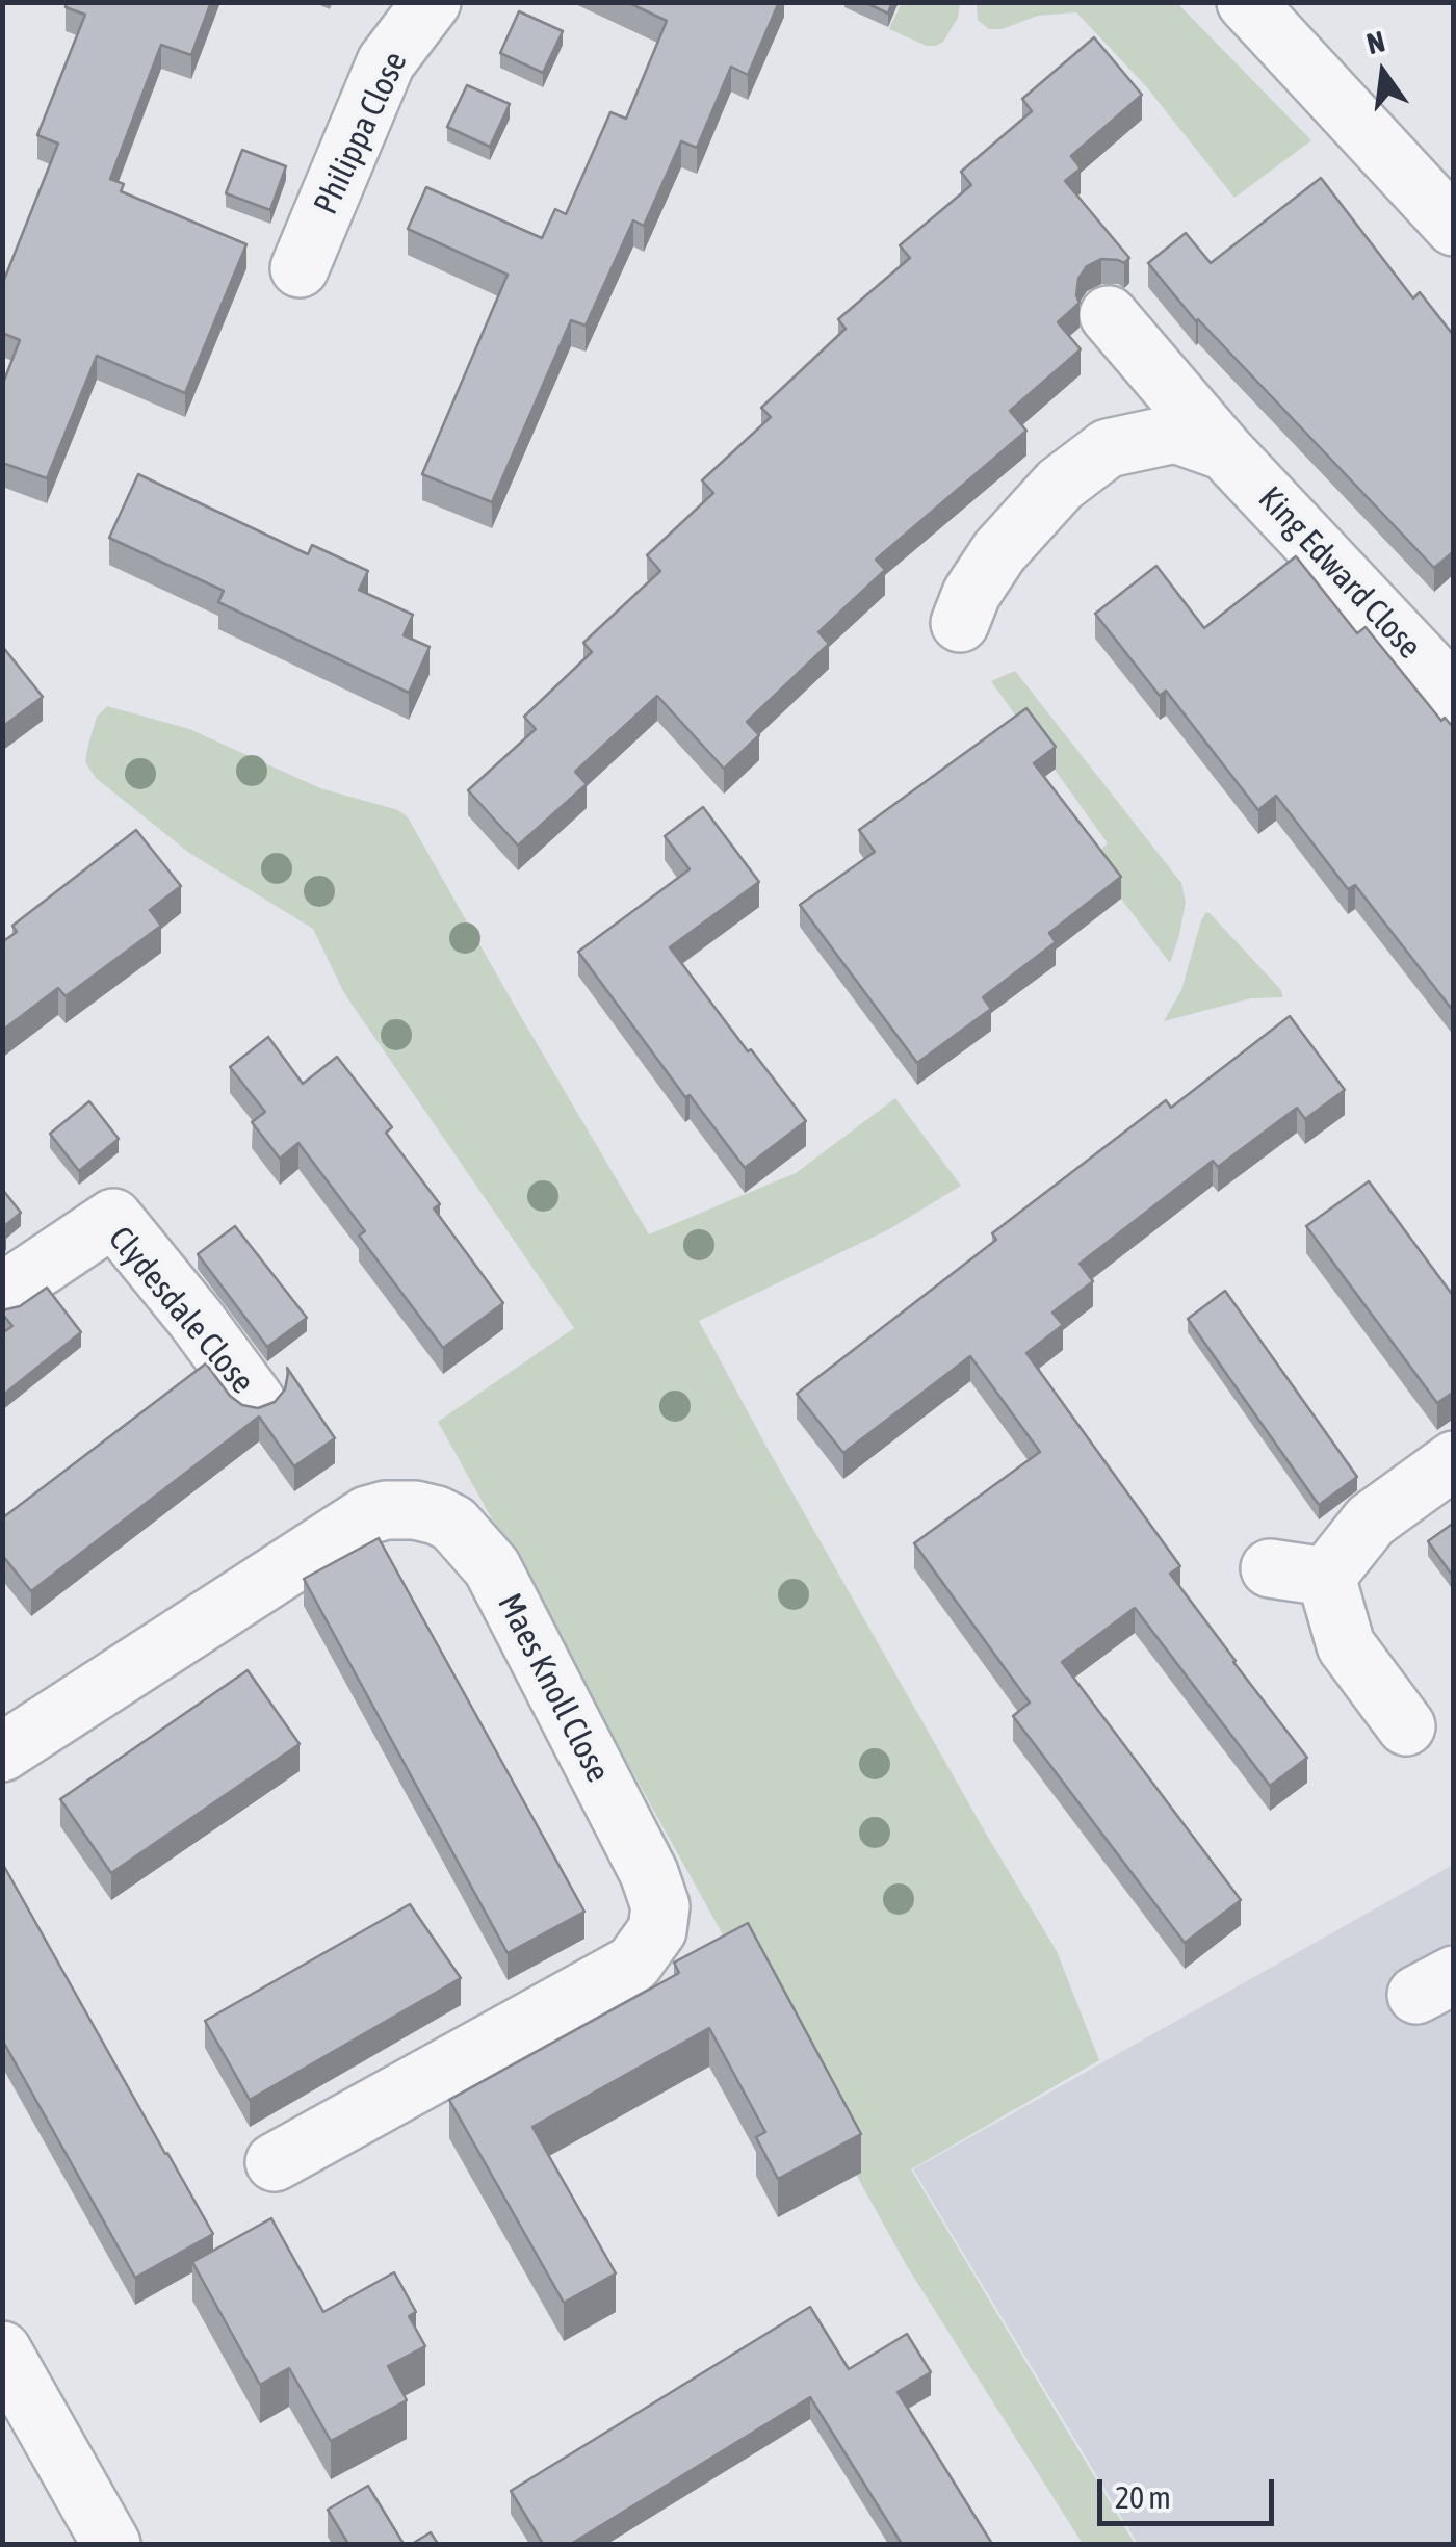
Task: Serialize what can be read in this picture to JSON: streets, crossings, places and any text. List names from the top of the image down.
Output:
{
  "streets": {
    "street": [
      "Philippa Close",
      "King Edward Close",
      "Clydesdale Close",
      "Maes Knoll Close"
    ]
  },
  "scale_bar": "20 m",
  "north": "top"
}
